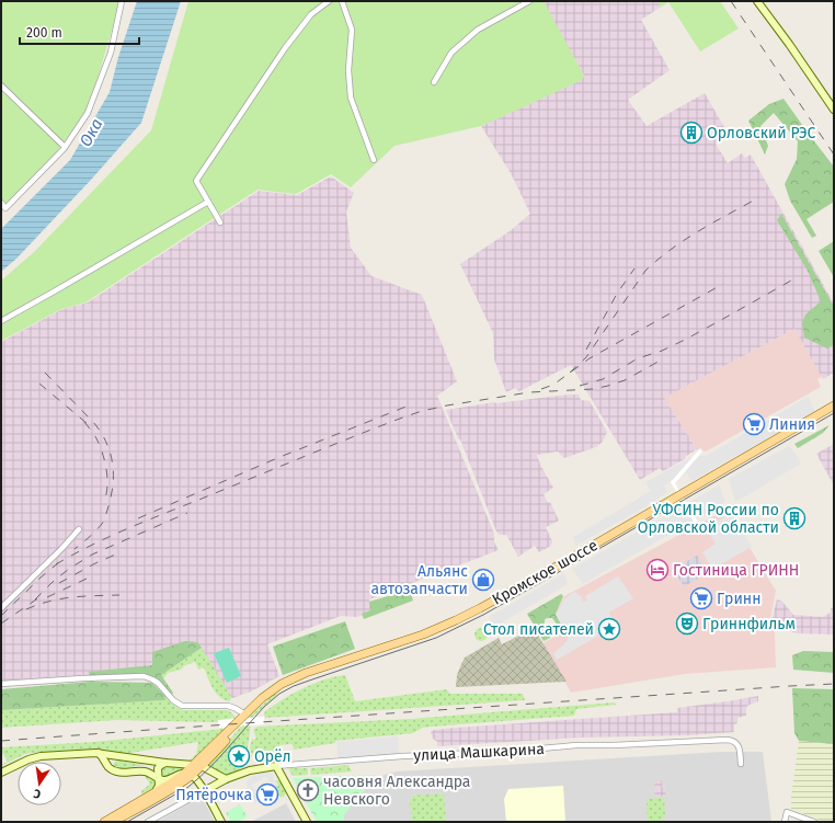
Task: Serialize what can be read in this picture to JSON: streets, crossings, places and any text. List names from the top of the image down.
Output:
{
  "streets": {
    "main road": ["Кромское шоссе"],
    "street": ["улица Машкарина"]
  },
  "water": ["Ока"],
  "places": {
    "building": ["Орловский РЭС", "УФСИН России по Орловской области"],
    "supermarket": ["Линия", "Гринн", "Пятёрочка"],
    "hotel": ["Гостиница ГРИНН"],
    "shop": ["Альянс автозапчасти"],
    "theatre": ["Гриннфильм"],
    "place": ["Стол писателей", "Орёл"],
    "church": ["часовня Александра Невского"]
  },
  "scale_bar": "200 m",
  "north": "bottom"
}
